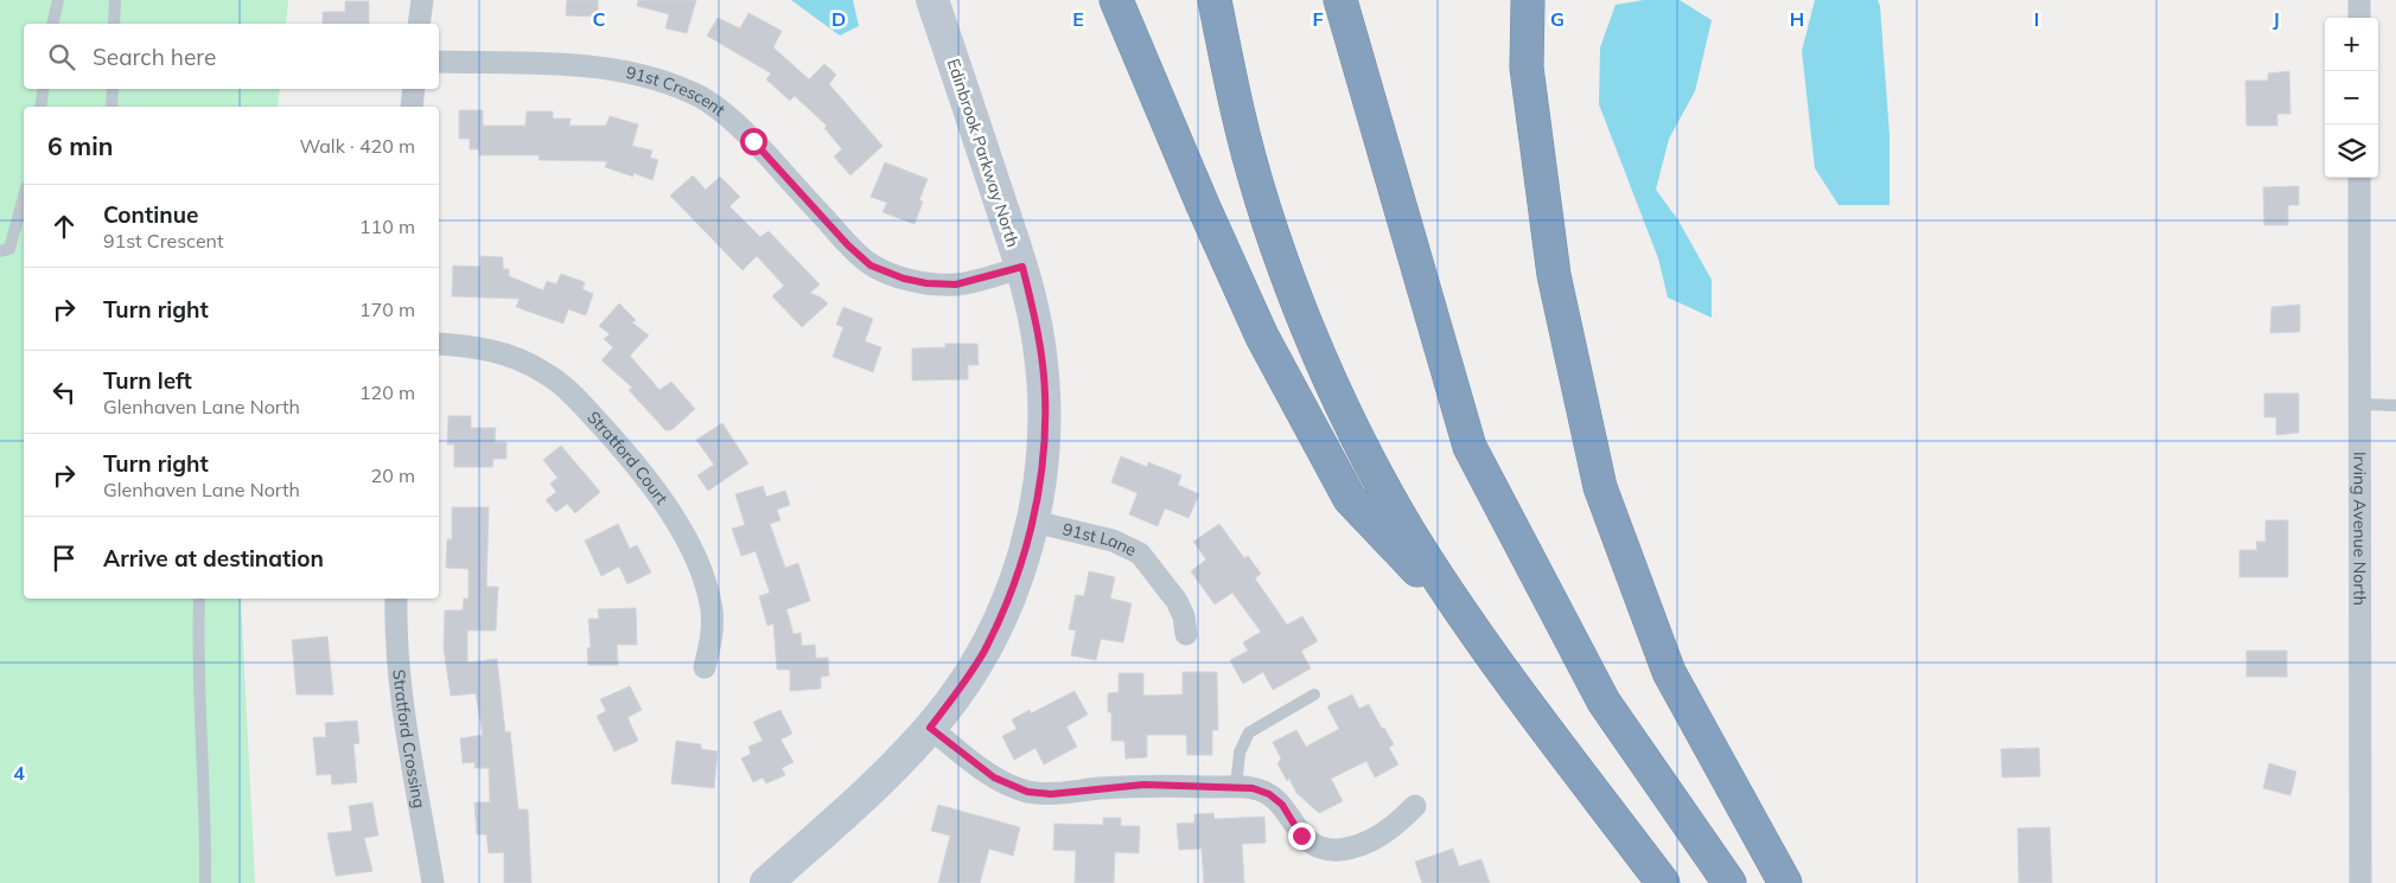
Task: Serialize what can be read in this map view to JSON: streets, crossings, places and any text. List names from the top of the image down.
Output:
{
  "streets": {
    "street": [
      "91st Crescent",
      "Edinbrook Parkway North",
      "Stratford Court",
      "Irving Avenue North",
      "91st Lane",
      "Stratford Crossing"
    ]
  },
  "crossings": [
    ["91st Crescent", "Edinbrook Parkway North"],
    ["Edinbrook Parkway North", "91st Lane"]
  ],
  "page": {
    "map_buttons": ["+", "−"],
    "search": "Search here",
    "heading": ["6 min", "Walk · 420 m"],
    "list": [
      ["Continue", "91st Crescent", "110 m"],
      ["Turn right", "170 m"],
      ["Turn left", "Glenhaven Lane North", "120 m"],
      ["Turn right", "Glenhaven Lane North", "20 m"],
      "Arrive at destination"
    ]
  },
  "grid": {
    "columns": [
      "C",
      "D",
      "E",
      "F",
      "G",
      "H",
      "I",
      "J"
    ],
    "rows": ["4"]
  }
}
